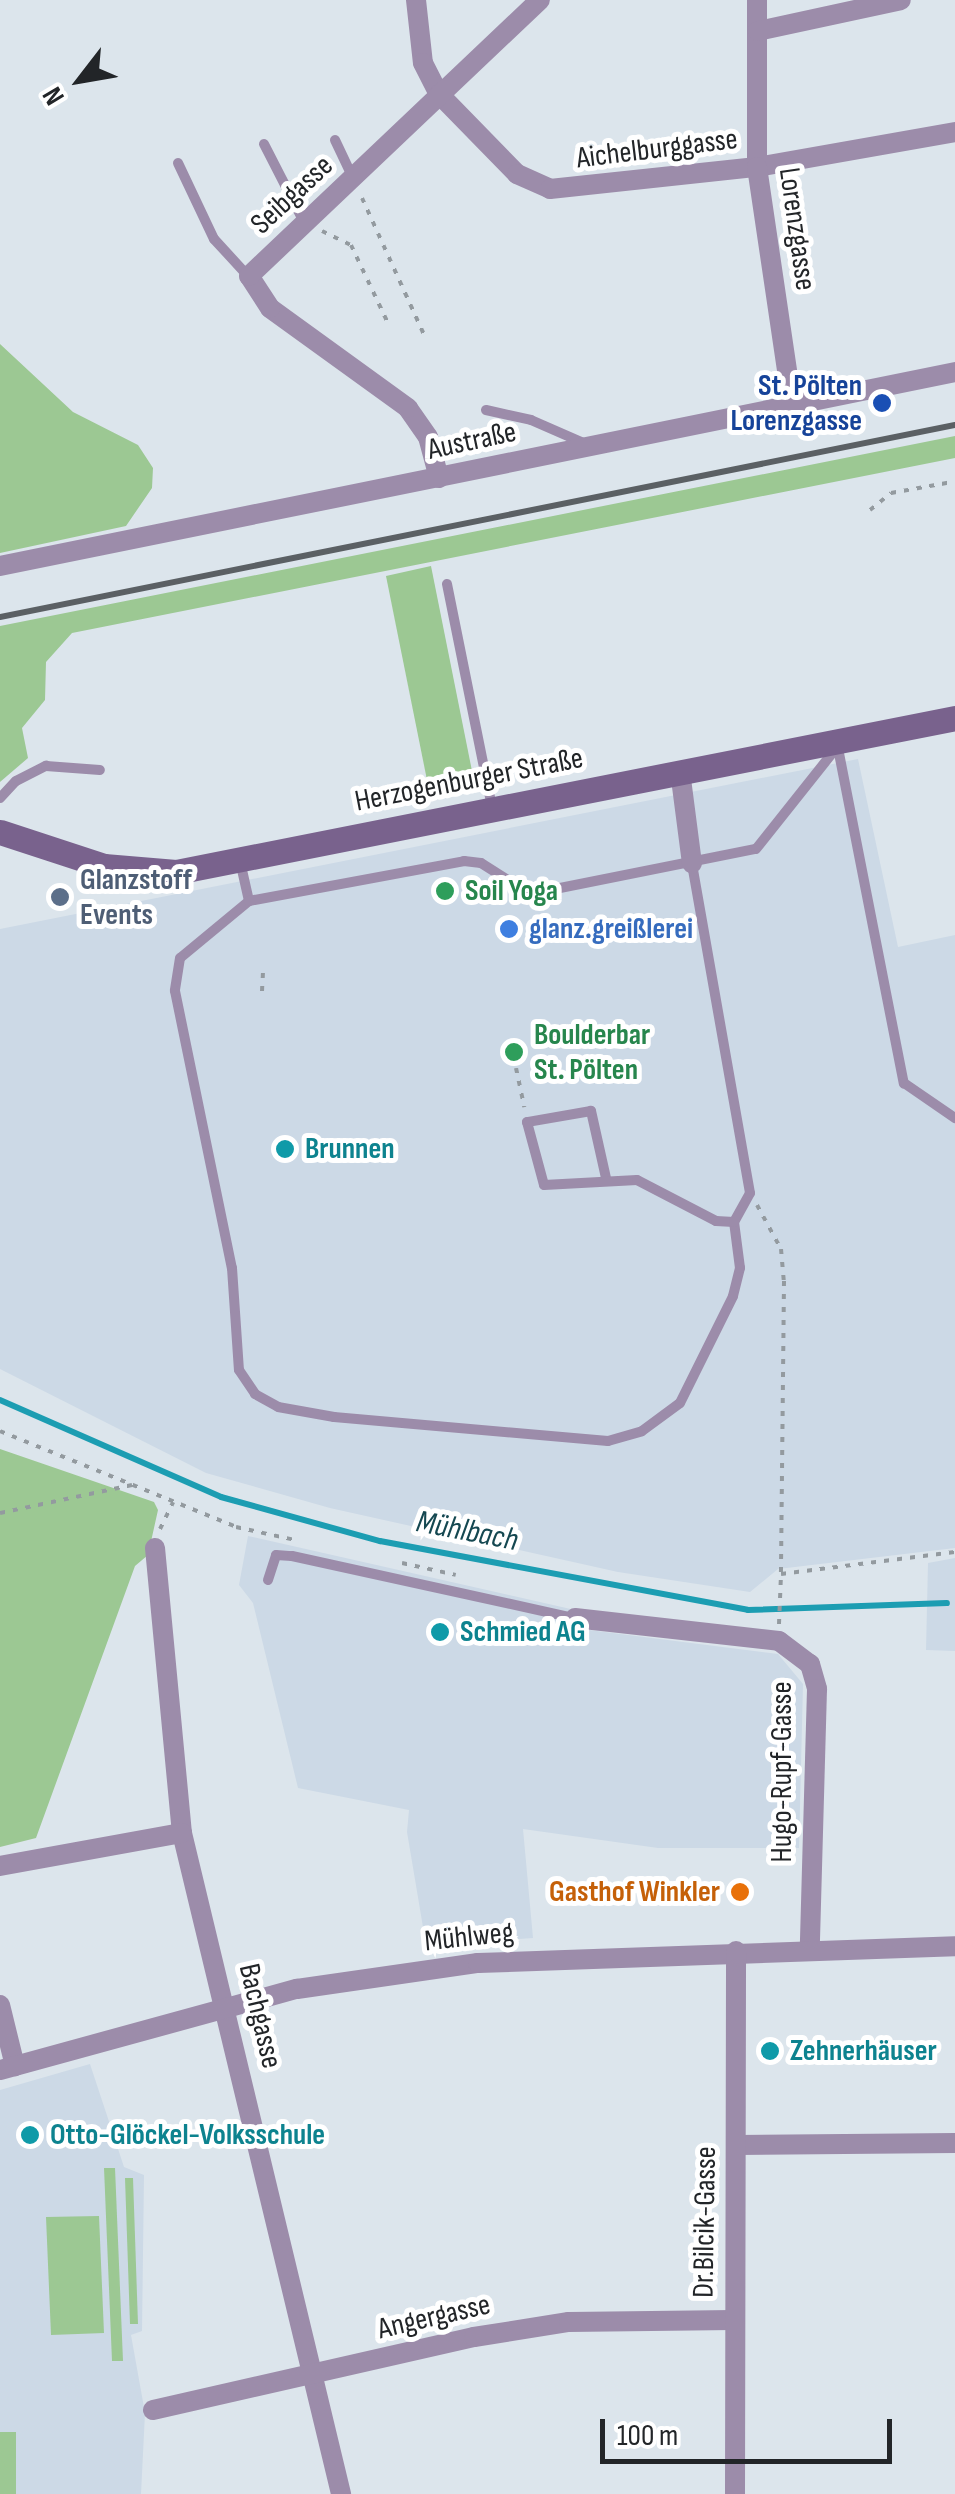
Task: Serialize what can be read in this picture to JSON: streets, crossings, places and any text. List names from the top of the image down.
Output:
{
  "streets": {
    "street": [
      "Aichelburggasse",
      "Seibgasse",
      "Lorenzgasse",
      "Austraße",
      "Herzogenburger Straße",
      "Hugo-Rupf-Gasse",
      "Mühlweg",
      "Bachgasse",
      "Dr.Bilcik-Gasse",
      "Angergasse"
    ]
  },
  "crossings": [
    ["Aichelburggasse", "Seibgasse"],
    ["Aichelburggasse", "Lorenzgasse"],
    ["Seibgasse", "Austraße"],
    ["Lorenzgasse", "Austraße"],
    ["Hugo-Rupf-Gasse", "Mühlweg"],
    ["Mühlweg", "Bachgasse"],
    ["Mühlweg", "Dr.Bilcik-Gasse"],
    ["Bachgasse", "Angergasse"],
    ["Dr.Bilcik-Gasse", "Angergasse"]
  ],
  "water": ["Mühlbach"],
  "places": [
    "St. Pölten Lorenzgasse",
    "Soil Yoga",
    "Glanzstoff Events",
    "glanz.greißlerei",
    "Boulderbar St. Pölten",
    "Brunnen",
    "Schmied AG",
    "Gasthof Winkler",
    "Zehnerhäuser",
    "Otto-Glöckel-Volksschule"
  ],
  "scale_bar": "100 m",
  "north": "bottom left"
}
